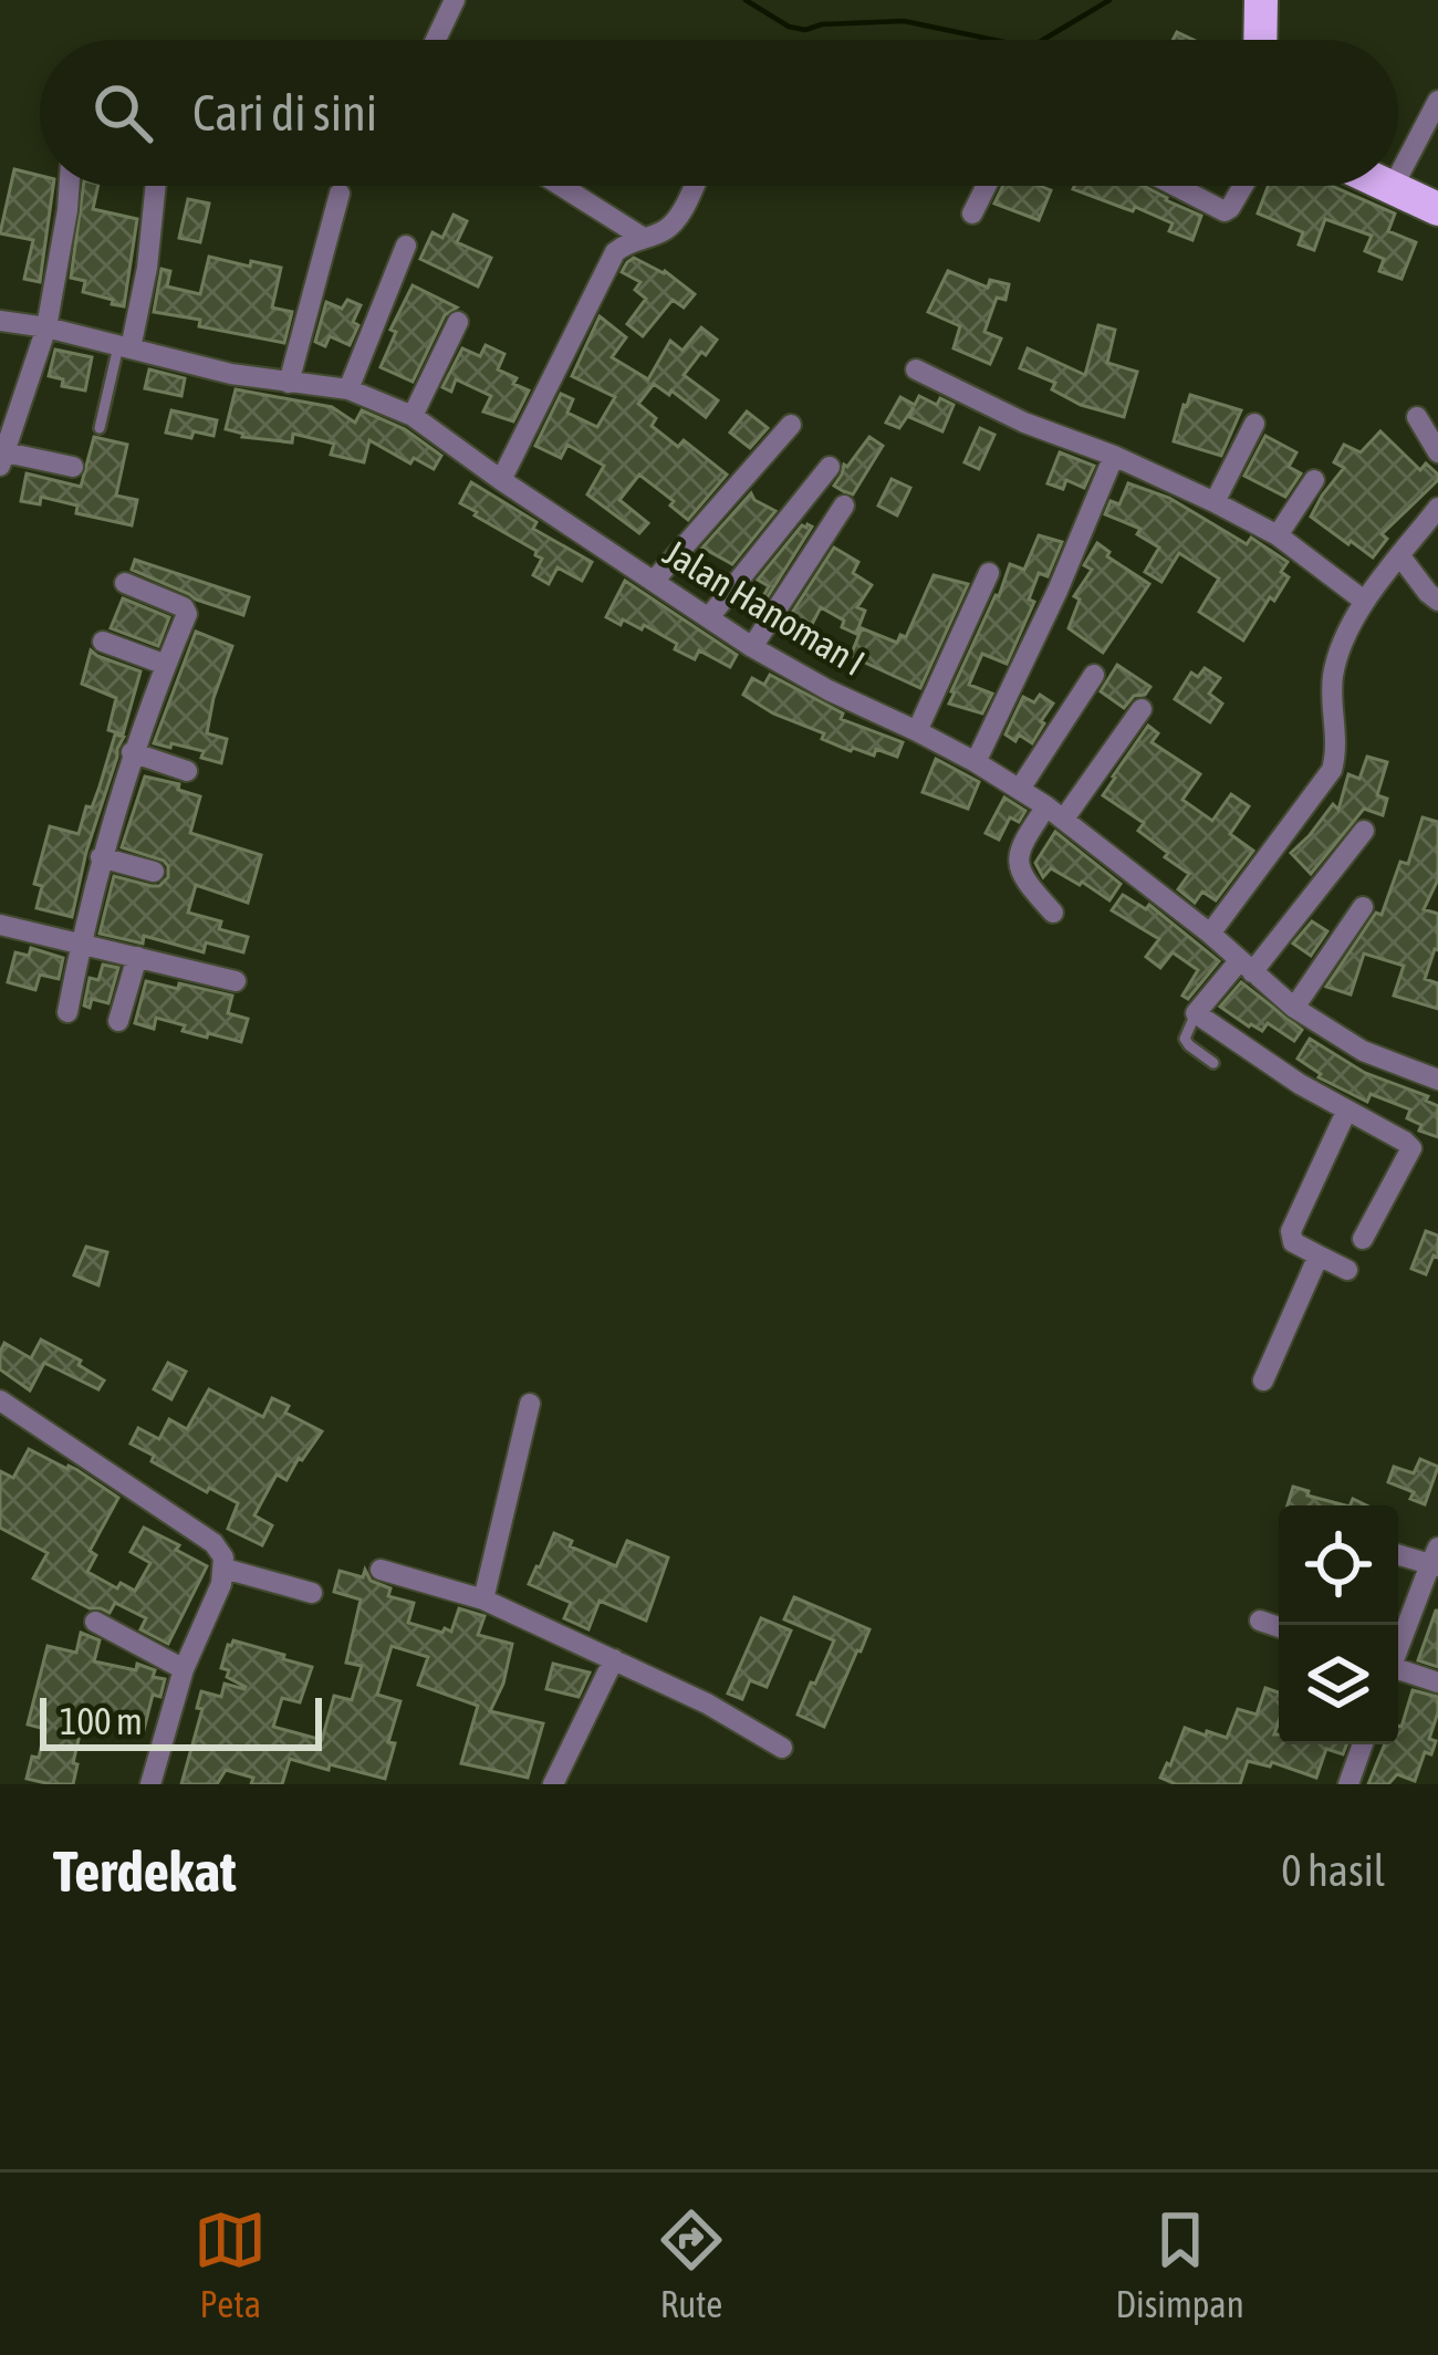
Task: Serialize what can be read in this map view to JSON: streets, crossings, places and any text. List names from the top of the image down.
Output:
{
  "streets": {
    "street": ["Jalan Hanoman I"]
  },
  "scale_bar": "100 m",
  "page": {
    "search": "Cari di sini",
    "scale": "100 m",
    "heading": ["Terdekat", "0 hasil"],
    "nav": ["Peta", "Rute", "Disimpan"]
  }
}
